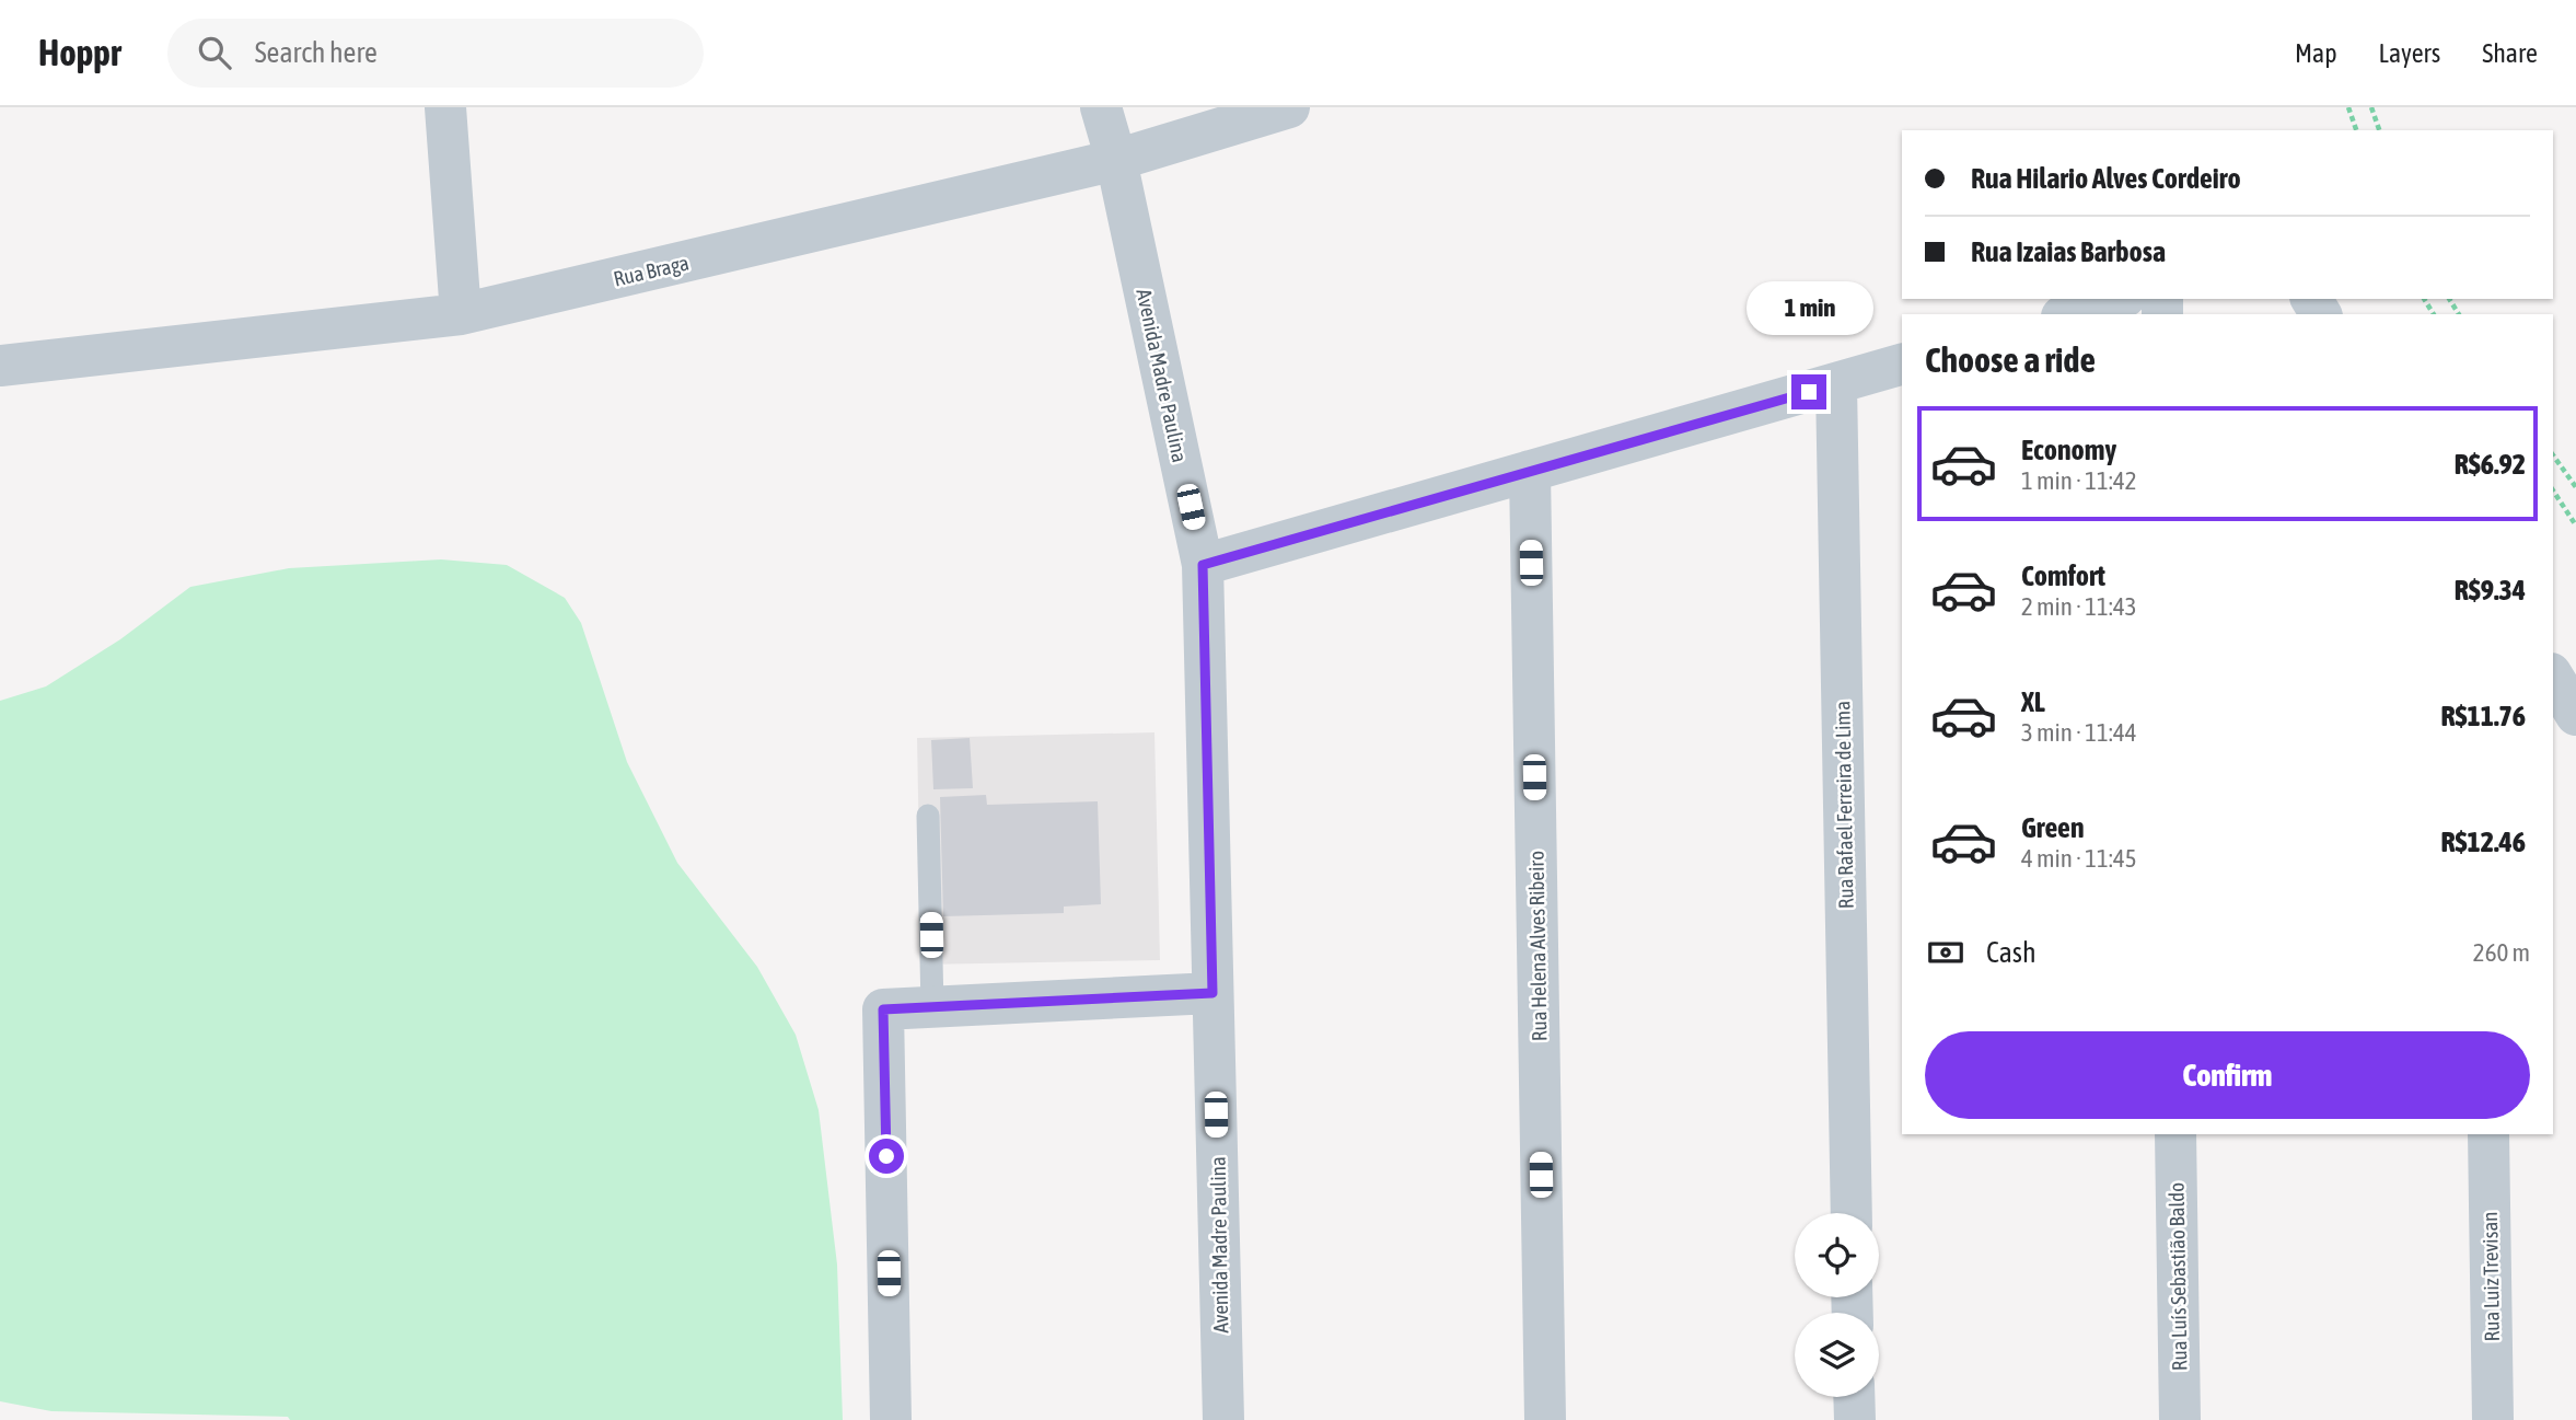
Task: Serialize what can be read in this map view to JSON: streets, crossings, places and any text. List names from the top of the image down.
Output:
{
  "streets": {
    "street": [
      "Rua Braga",
      "Avenida Madre Paulina",
      "Rua Rafael Ferreira de Lima",
      "Rua Helena Alves Ribeiro",
      "Rua Luís Sebastião Baldo",
      "Rua Luiz Trevisan"
    ]
  },
  "crossings": [
    ["Rua Braga", "Avenida Madre Paulina"]
  ],
  "page": {
    "header": "Hoppr",
    "search": "Search here",
    "nav": ["Map", "Layers", "Share"],
    "banner": ["Rua Hilario Alves Cordeiro", "Rua Izaias Barbosa"],
    "bubble": "1 min",
    "heading": "Choose a ride",
    "list": [
      {
        "name": "Economy",
        "note": "1 min · 11:42",
        "value": "R$6.92"
      },
      {
        "name": "Comfort",
        "note": "2 min · 11:43",
        "value": "R$9.34"
      },
      {
        "name": "XL",
        "note": "3 min · 11:44",
        "value": "R$11.76"
      },
      {
        "name": "Green",
        "note": "4 min · 11:45",
        "value": "R$12.46"
      }
    ],
    "pay": ["Cash", "260 m"],
    "buttons": "Confirm"
  }
}
